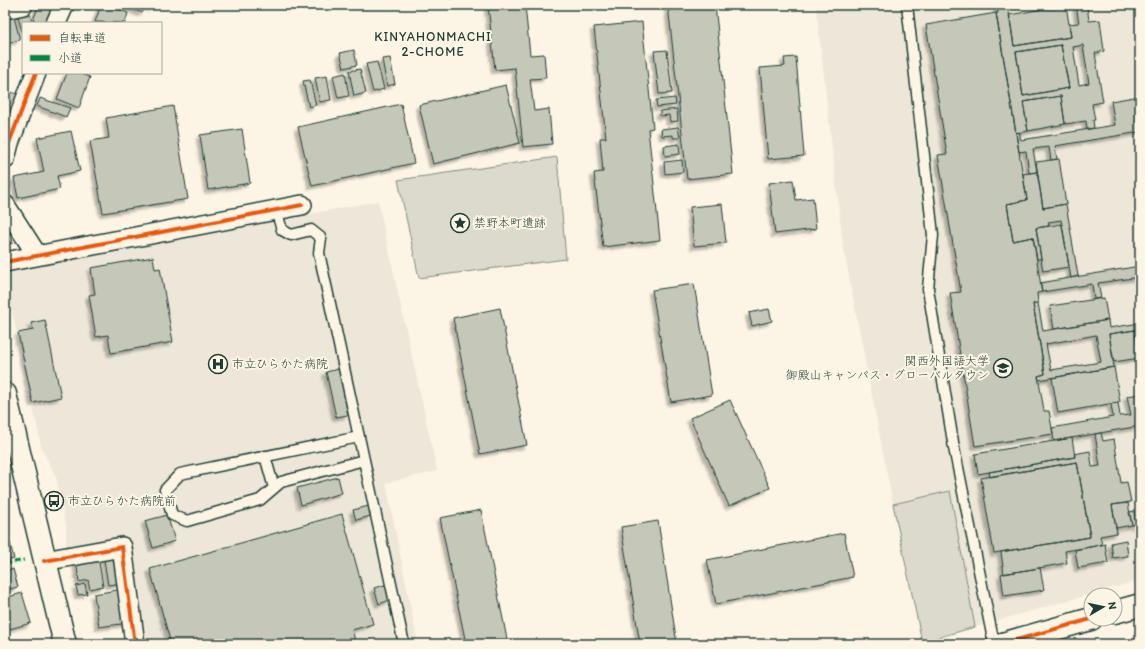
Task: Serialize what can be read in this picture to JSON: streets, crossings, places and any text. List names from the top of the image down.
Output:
{
  "districts": ["KINYAHONMACHI 2-CHOME"],
  "places": {
    "place": ["禁野本町遺跡"],
    "hospital": ["市立ひらかた病院"],
    "school or university": ["関西外国語大学 御殿山キャンパス・グローバルタウン"],
    "bus stop": ["市立ひらかた病院前"]
  },
  "legend": ["自転車道", "小道"],
  "north": "right"
}
